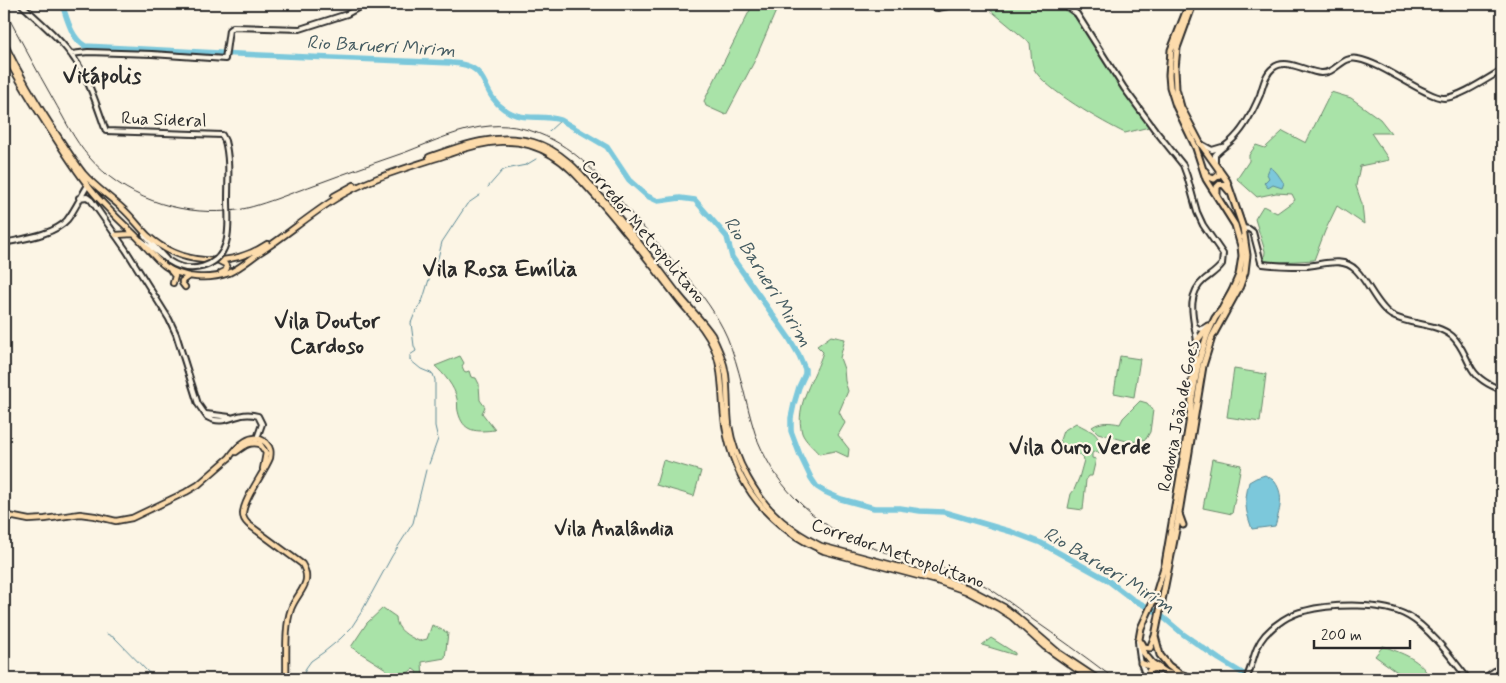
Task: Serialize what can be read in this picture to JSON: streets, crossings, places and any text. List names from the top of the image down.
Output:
{
  "streets": {
    "highway": ["Rodovia João de Goes"],
    "main road": ["Rua Sideral", "Corredor Metropolitano"]
  },
  "districts": [
    "Vitápolis",
    "Vila Rosa Emília",
    "Vila Doutor Cardoso",
    "Vila Ouro Verde",
    "Vila Analândia"
  ],
  "water": ["Rio Barueri Mirim"],
  "scale_bar": "200 m"
}
